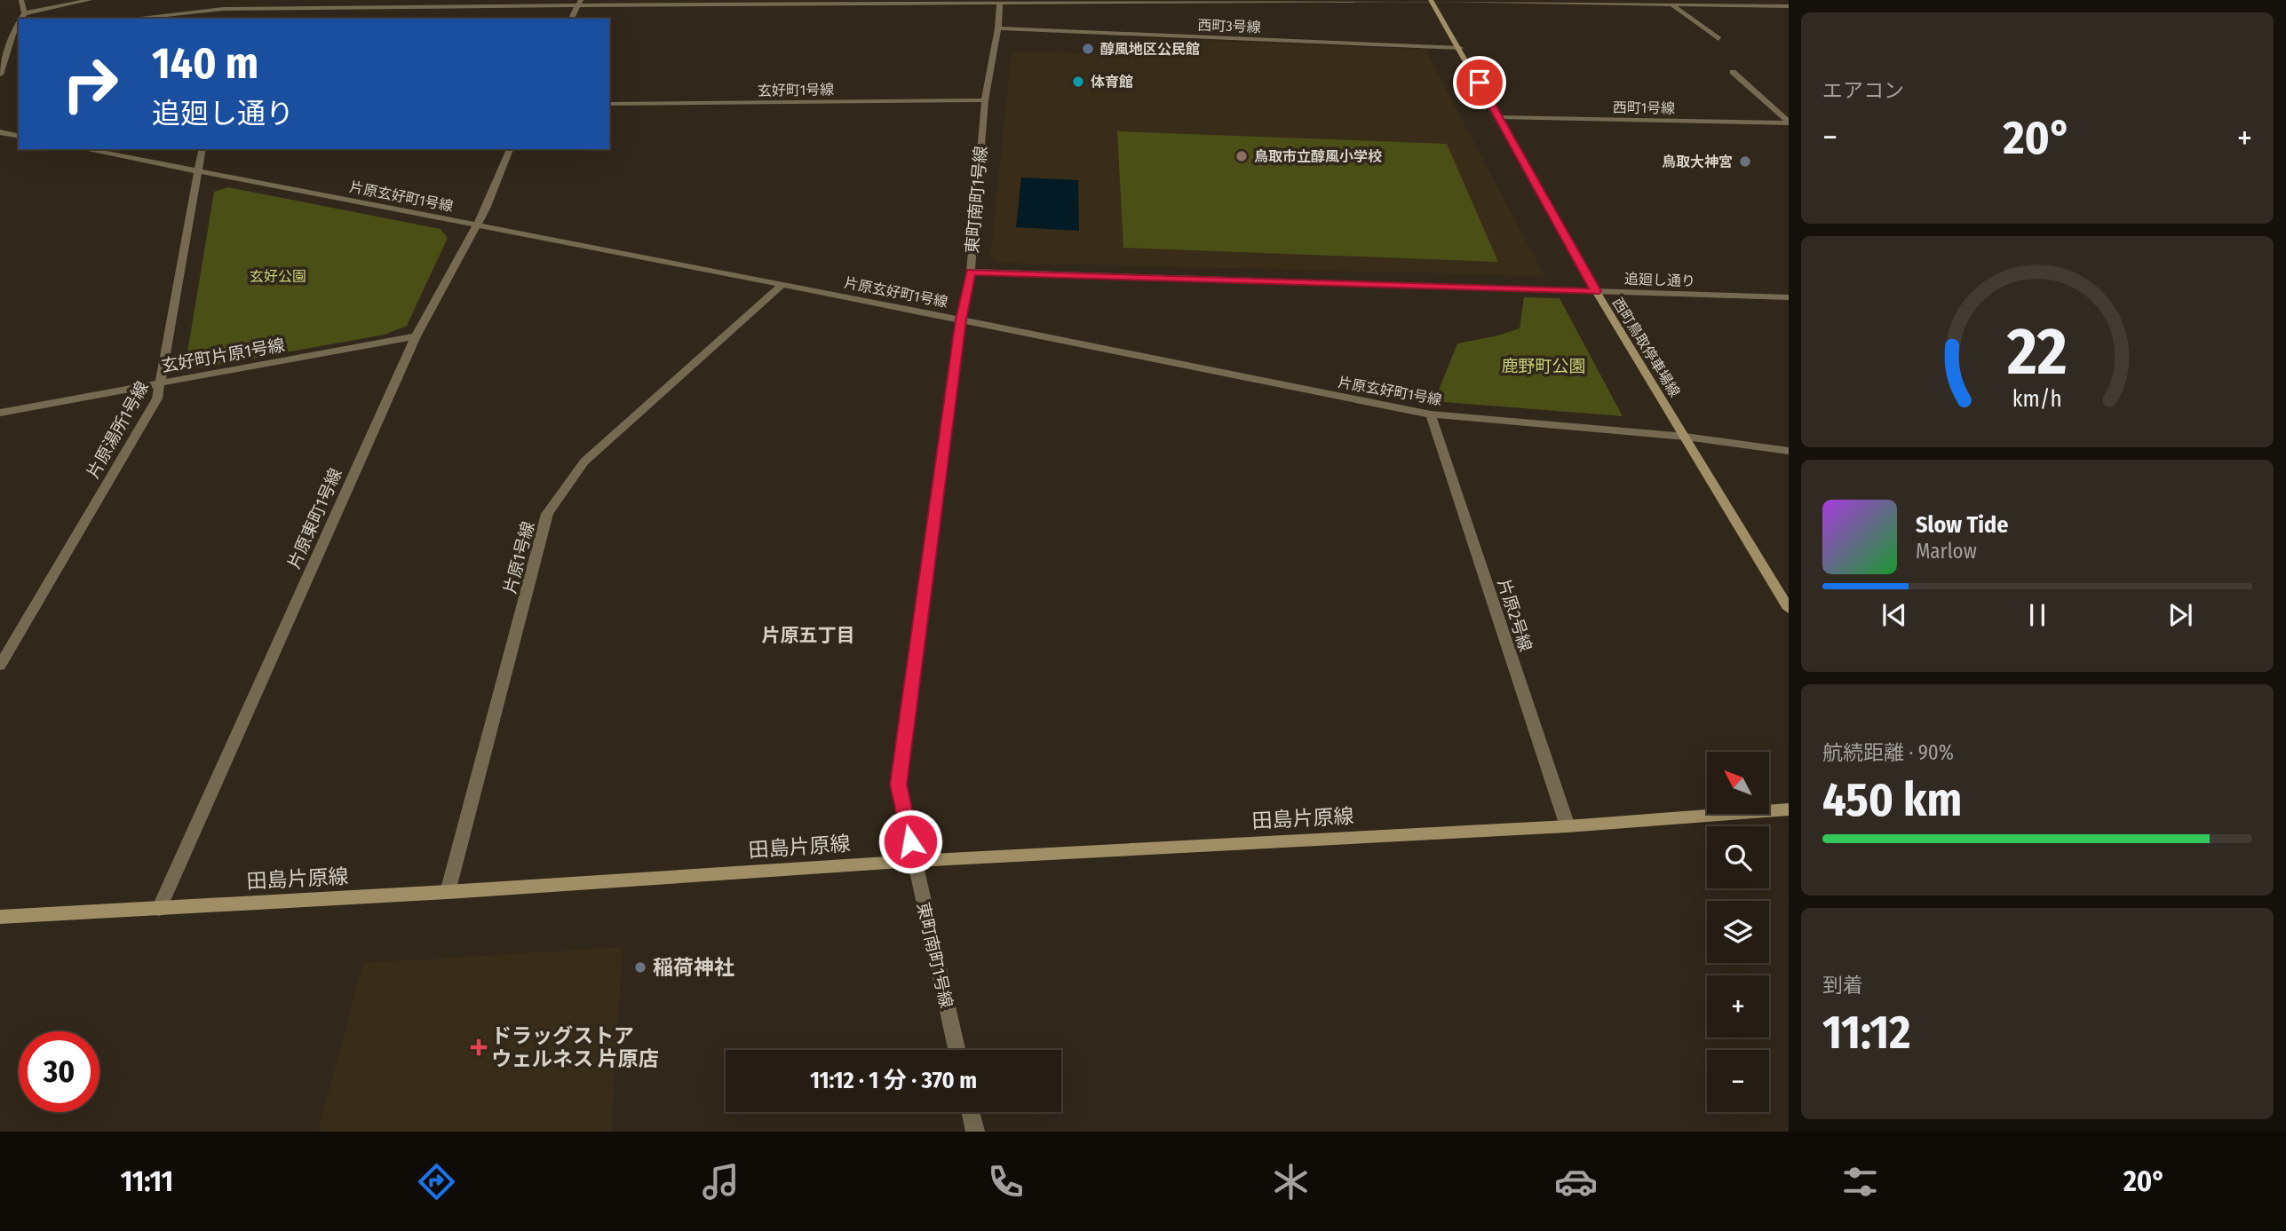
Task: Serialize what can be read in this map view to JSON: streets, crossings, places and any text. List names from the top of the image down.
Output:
{
  "streets": {
    "main road": ["西町鳥取停車場線", "田島片原線"],
    "street": [
      "西町3号線",
      "玄好町1号線",
      "西町1号線",
      "片原玄好町1号線",
      "東町南町1号線",
      "追廻し通り",
      "玄好町片原1号線",
      "片原湯所1号線",
      "片原東町1号線",
      "片原1号線",
      "片原2号線"
    ]
  },
  "crossings": [
    ["西町3号線", "東町南町1号線"],
    ["西町3号線", "西町鳥取停車場線"],
    ["玄好町1号線", "東町南町1号線"],
    ["西町1号線", "西町鳥取停車場線"],
    ["片原玄好町1号線", "東町南町1号線"],
    ["片原玄好町1号線", "西町鳥取停車場線"],
    ["片原玄好町1号線", "片原湯所1号線"],
    ["片原玄好町1号線", "片原東町1号線"],
    ["片原玄好町1号線", "片原1号線"],
    ["片原玄好町1号線", "片原2号線"],
    ["東町南町1号線", "追廻し通り"],
    ["東町南町1号線", "田島片原線"],
    ["追廻し通り", "西町鳥取停車場線"],
    ["玄好町片原1号線", "片原湯所1号線"],
    ["玄好町片原1号線", "片原東町1号線"],
    ["片原東町1号線", "田島片原線"],
    ["片原1号線", "田島片原線"],
    ["片原2号線", "田島片原線"]
  ],
  "districts": ["片原五丁目"],
  "parks": ["玄好公園", "鹿野町公園"],
  "places": {
    "other": [
      "醇風地区公民館",
      "体育館",
      "鳥取市立醇風小学校",
      "鳥取大神宮",
      "稲荷神社"
    ],
    "health": ["ドラッグストア ウェルネス 片原店"]
  },
  "north": "top left",
  "page": {
    "tile": [
      "エアコン",
      ["航続距離 · 90%", "450 km"],
      ["到着", "11:12"]
    ],
    "turn": ["140 m", "追廻し通り"],
    "heat": ["−", "20°", "+"],
    "song": ["Slow Tide", "Marlow"],
    "map_buttons": ["+", "−"],
    "limit": "30",
    "trip": "11:12 · 1 分 · 370 m",
    "tabs": ["11:11", "20°"],
    "gauge": ["22", "km/h"]
  }
}
